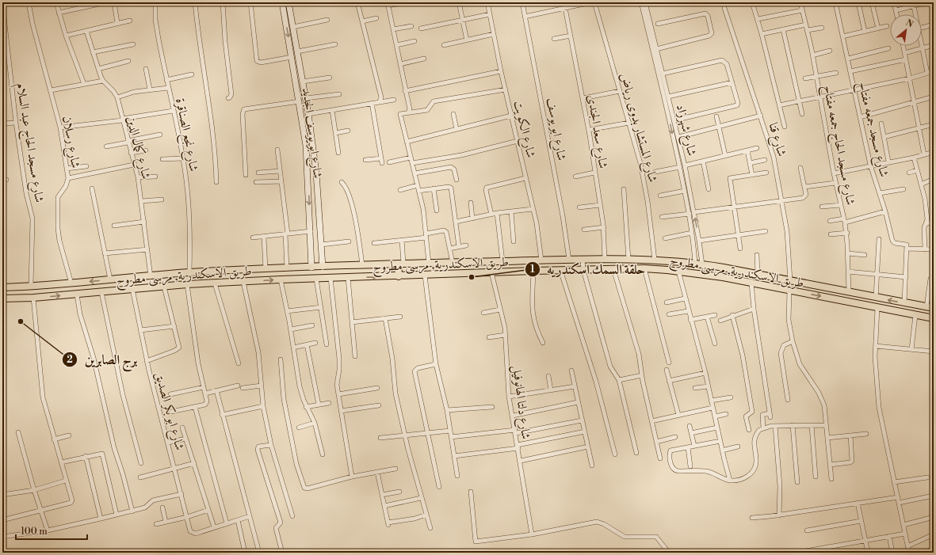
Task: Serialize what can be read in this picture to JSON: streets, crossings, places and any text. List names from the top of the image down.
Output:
{
  "streets": {
    "main road": ["طريق الاسكندرية, مرسى مطروح"],
    "street": [
      "شارع المستشار بدوى رياض",
      "شارع الكويت",
      "شارع ابو يوسف",
      "شارع مسجد جمعه مفتاح",
      "شارع شهرزاد",
      "شارع سعد الجندى",
      "شارع ابو يوسف الجديد",
      "شارع نجع الصناقرة",
      "شارع قنا",
      "شارع رسلان",
      "شارع مسجد الحاج عبد السلام",
      "شارع مسجد الحاج جمعه مفتاح",
      "شارع كمال الدين",
      "شارع دلتا الهانوفيل",
      "شارع ابو بكر الصديق"
    ]
  },
  "crossings": [
    ["شارع المستشار بدوى رياض", "طريق الاسكندرية, مرسى مطروح"],
    ["شارع الكويت", "طريق الاسكندرية, مرسى مطروح"],
    ["شارع ابو يوسف", "طريق الاسكندرية, مرسى مطروح"],
    ["شارع شهرزاد", "طريق الاسكندرية, مرسى مطروح"],
    ["شارع سعد الجندى", "طريق الاسكندرية, مرسى مطروح"],
    ["شارع ابو يوسف الجديد", "طريق الاسكندرية, مرسى مطروح"],
    ["شارع نجع الصناقرة", "طريق الاسكندرية, مرسى مطروح"],
    ["شارع قنا", "طريق الاسكندرية, مرسى مطروح"],
    ["شارع رسلان", "طريق الاسكندرية, مرسى مطروح"],
    ["شارع مسجد الحاج عبد السلام", "طريق الاسكندرية, مرسى مطروح"],
    ["شارع مسجد الحاج جمعه مفتاح", "طريق الاسكندرية, مرسى مطروح"],
    ["شارع كمال الدين", "طريق الاسكندرية, مرسى مطروح"],
    ["طريق الاسكندرية, مرسى مطروح", "شارع دلتا الهانوفيل"],
    ["طريق الاسكندرية, مرسى مطروح", "شارع ابو بكر الصديق"]
  ],
  "places": ["حلقة السمك اسكندريه", "برج الصابرين"],
  "scale_bar": "100 m",
  "north": "top right"
}
